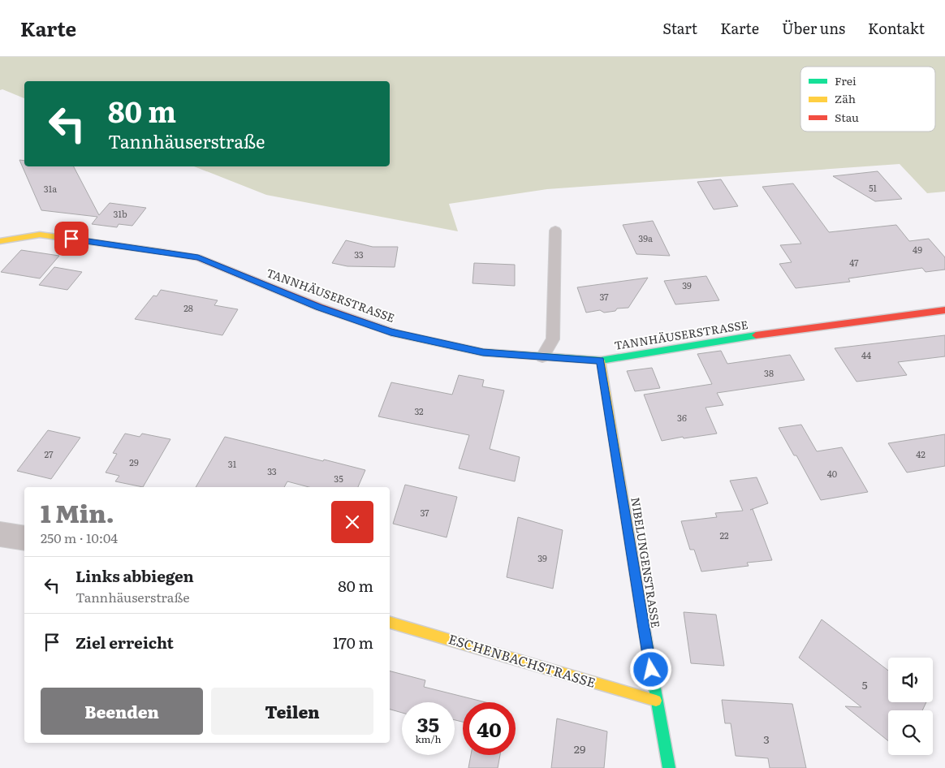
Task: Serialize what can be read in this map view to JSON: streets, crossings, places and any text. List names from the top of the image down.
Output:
{
  "streets": {
    "street": ["TANNHÄUSERSTRASSE", "NIBELUNGENSTRASSE", "ESCHENBACHSTRASSE"]
  },
  "crossings": [
    ["TANNHÄUSERSTRASSE", "NIBELUNGENSTRASSE"],
    ["NIBELUNGENSTRASSE", "ESCHENBACHSTRASSE"]
  ],
  "house_numbers": [
    "51",
    "31a",
    "31b",
    "39a",
    "49",
    "33",
    "47",
    "39",
    "37",
    "28",
    "44",
    "38",
    "32",
    "36",
    "27",
    "42",
    "29",
    "31",
    "33",
    "40",
    "35",
    "37",
    "22",
    "39",
    "5",
    "3",
    "29"
  ],
  "legend": ["Frei", "Zäh", "Stau"],
  "page": {
    "header": "Karte",
    "nav": [
      "Start",
      "Karte",
      "Über uns",
      "Kontakt"
    ],
    "turn": ["80 m", "Tannhäuserstraße"],
    "heading": ["1 Min.", "250 m · 10:04"],
    "list": [
      {
        "name": "Links abbiegen",
        "note": "Tannhäuserstraße",
        "value": "80 m"
      },
      {
        "name": "Ziel erreicht",
        "value": "170 m"
      }
    ],
    "buttons": ["Beenden", "Teilen"],
    "speed": "35 km/h",
    "limit": "40"
  }
}
